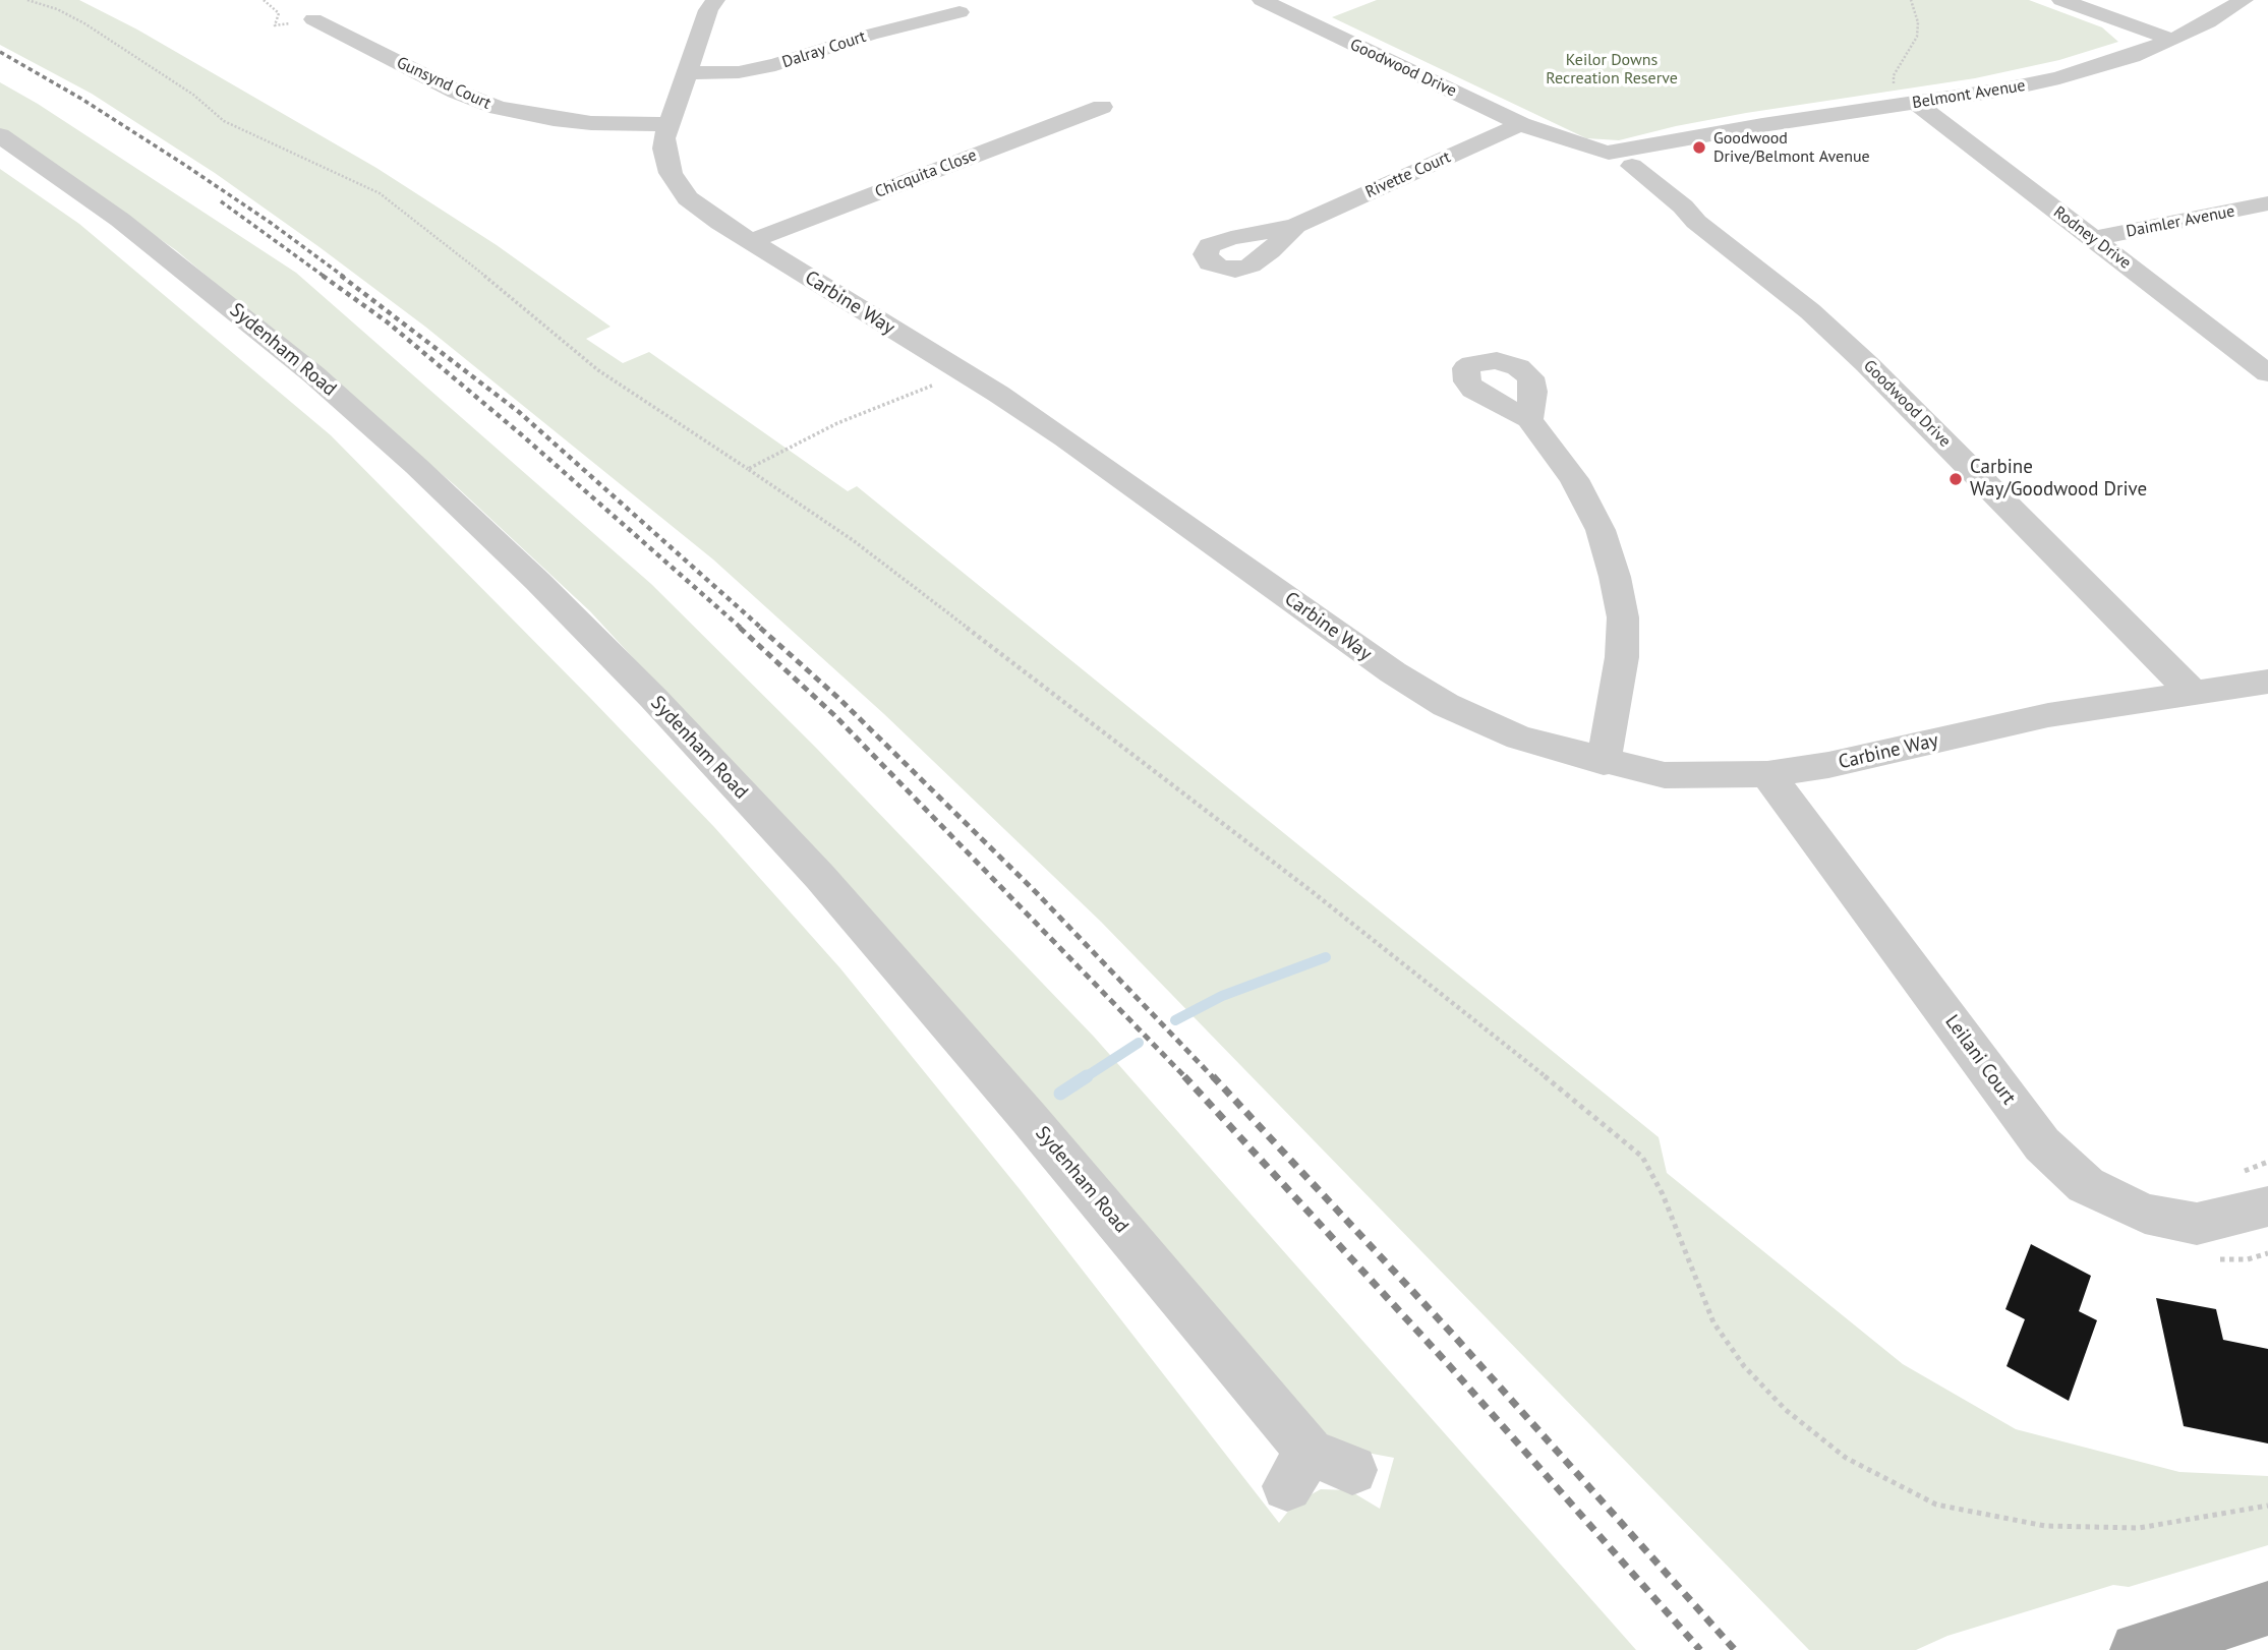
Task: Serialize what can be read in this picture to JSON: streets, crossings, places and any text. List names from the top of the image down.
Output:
{
  "streets": {
    "street": [
      "Dalray Court",
      "Goodwood Drive",
      "Gunsynd Court",
      "Belmont Avenue",
      "Chicquita Close",
      "Rivette Court",
      "Daimler Avenue",
      "Rodney Drive",
      "Carbine Way",
      "Sydenham Road",
      "Leilani Court"
    ]
  },
  "crossings": [
    ["Dalray Court", "Carbine Way"],
    ["Goodwood Drive", "Belmont Avenue"],
    ["Goodwood Drive", "Rivette Court"],
    ["Goodwood Drive", "Carbine Way"],
    ["Gunsynd Court", "Carbine Way"],
    ["Belmont Avenue", "Rodney Drive"],
    ["Chicquita Close", "Carbine Way"],
    ["Daimler Avenue", "Rodney Drive"],
    ["Carbine Way", "Leilani Court"]
  ],
  "parks": ["Keilor Downs Recreation Reserve"],
  "places": ["Goodwood Drive/Belmont Avenue", "Carbine Way/Goodwood Drive"]
}
